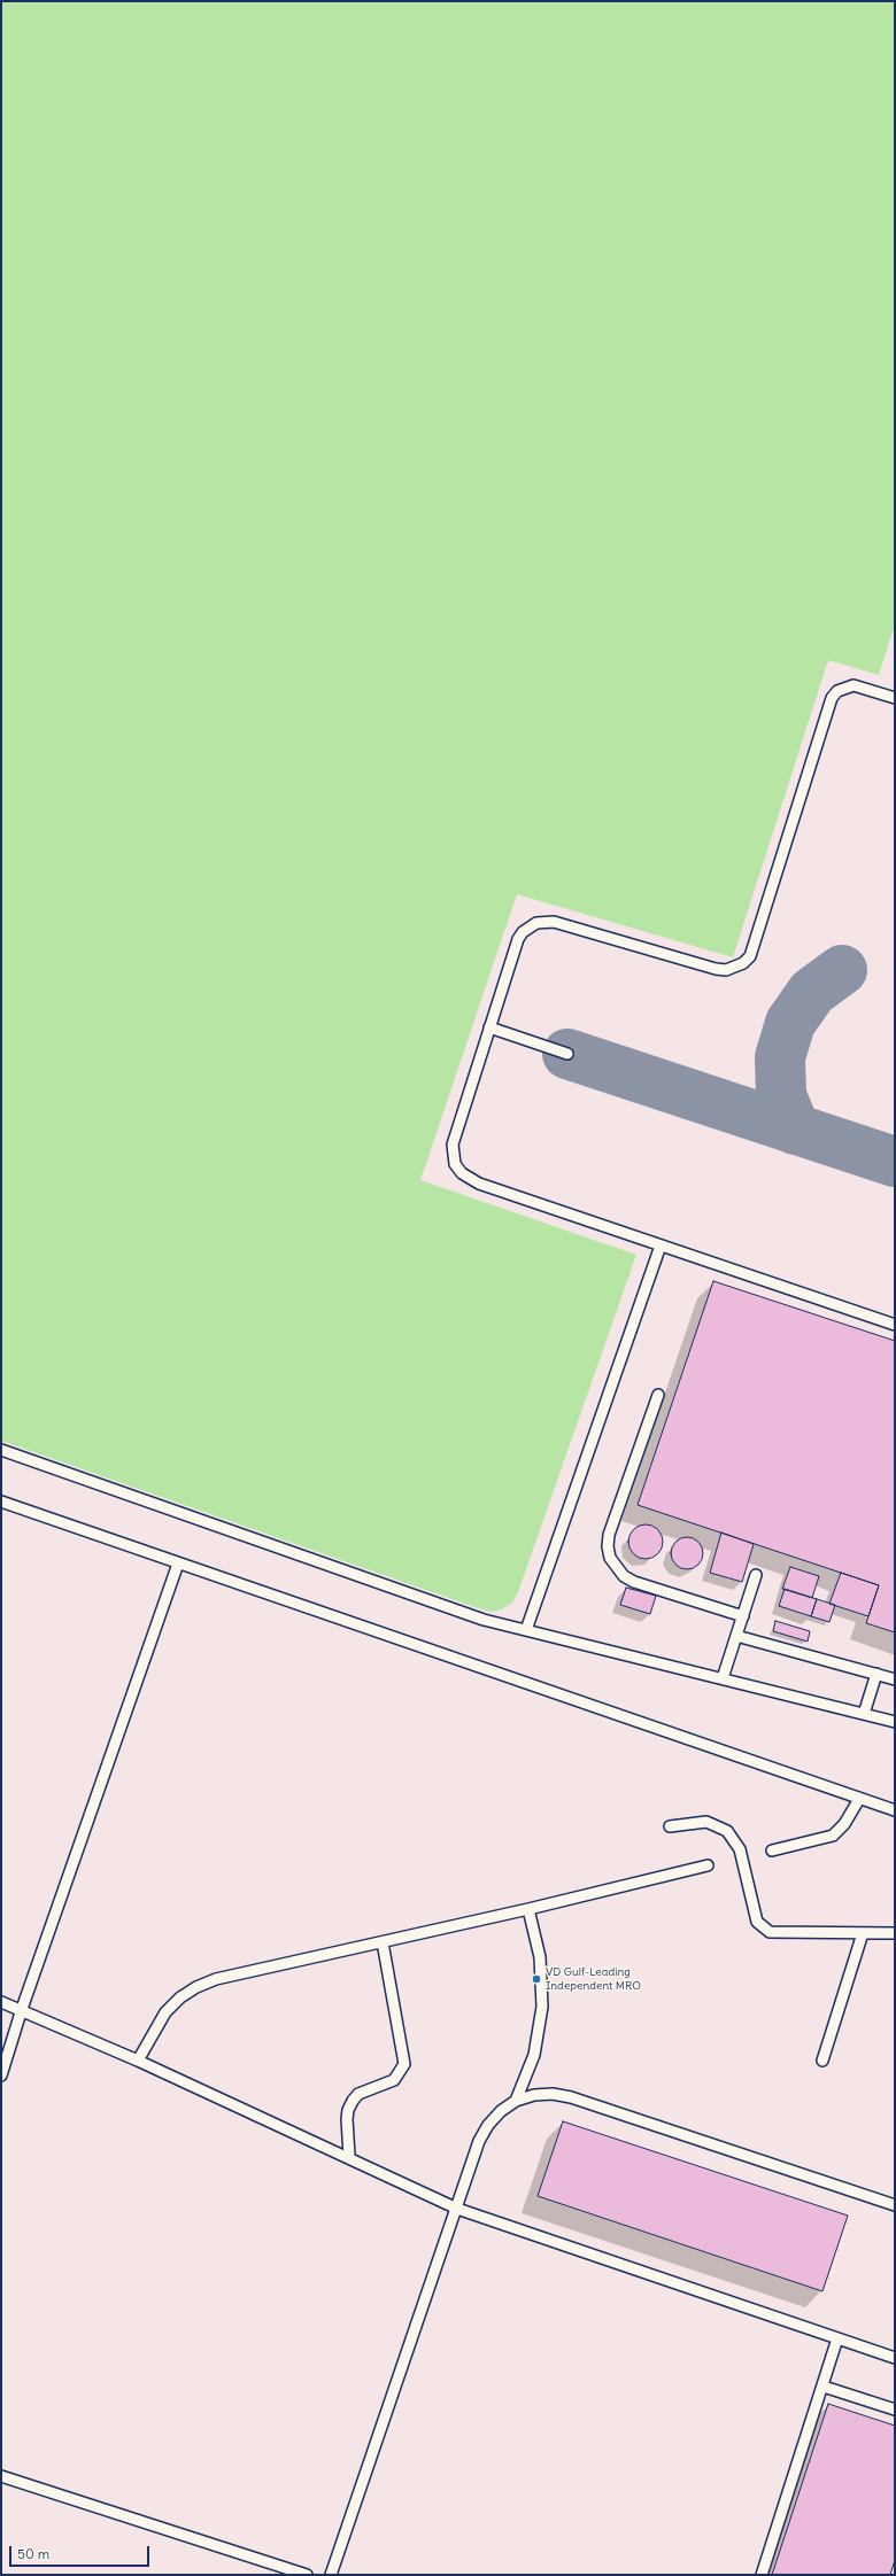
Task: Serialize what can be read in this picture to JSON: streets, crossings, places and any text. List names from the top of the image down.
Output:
{
  "places": ["VD Gulf-Leading Independent MRO"],
  "scale_bar": "50 m"
}
